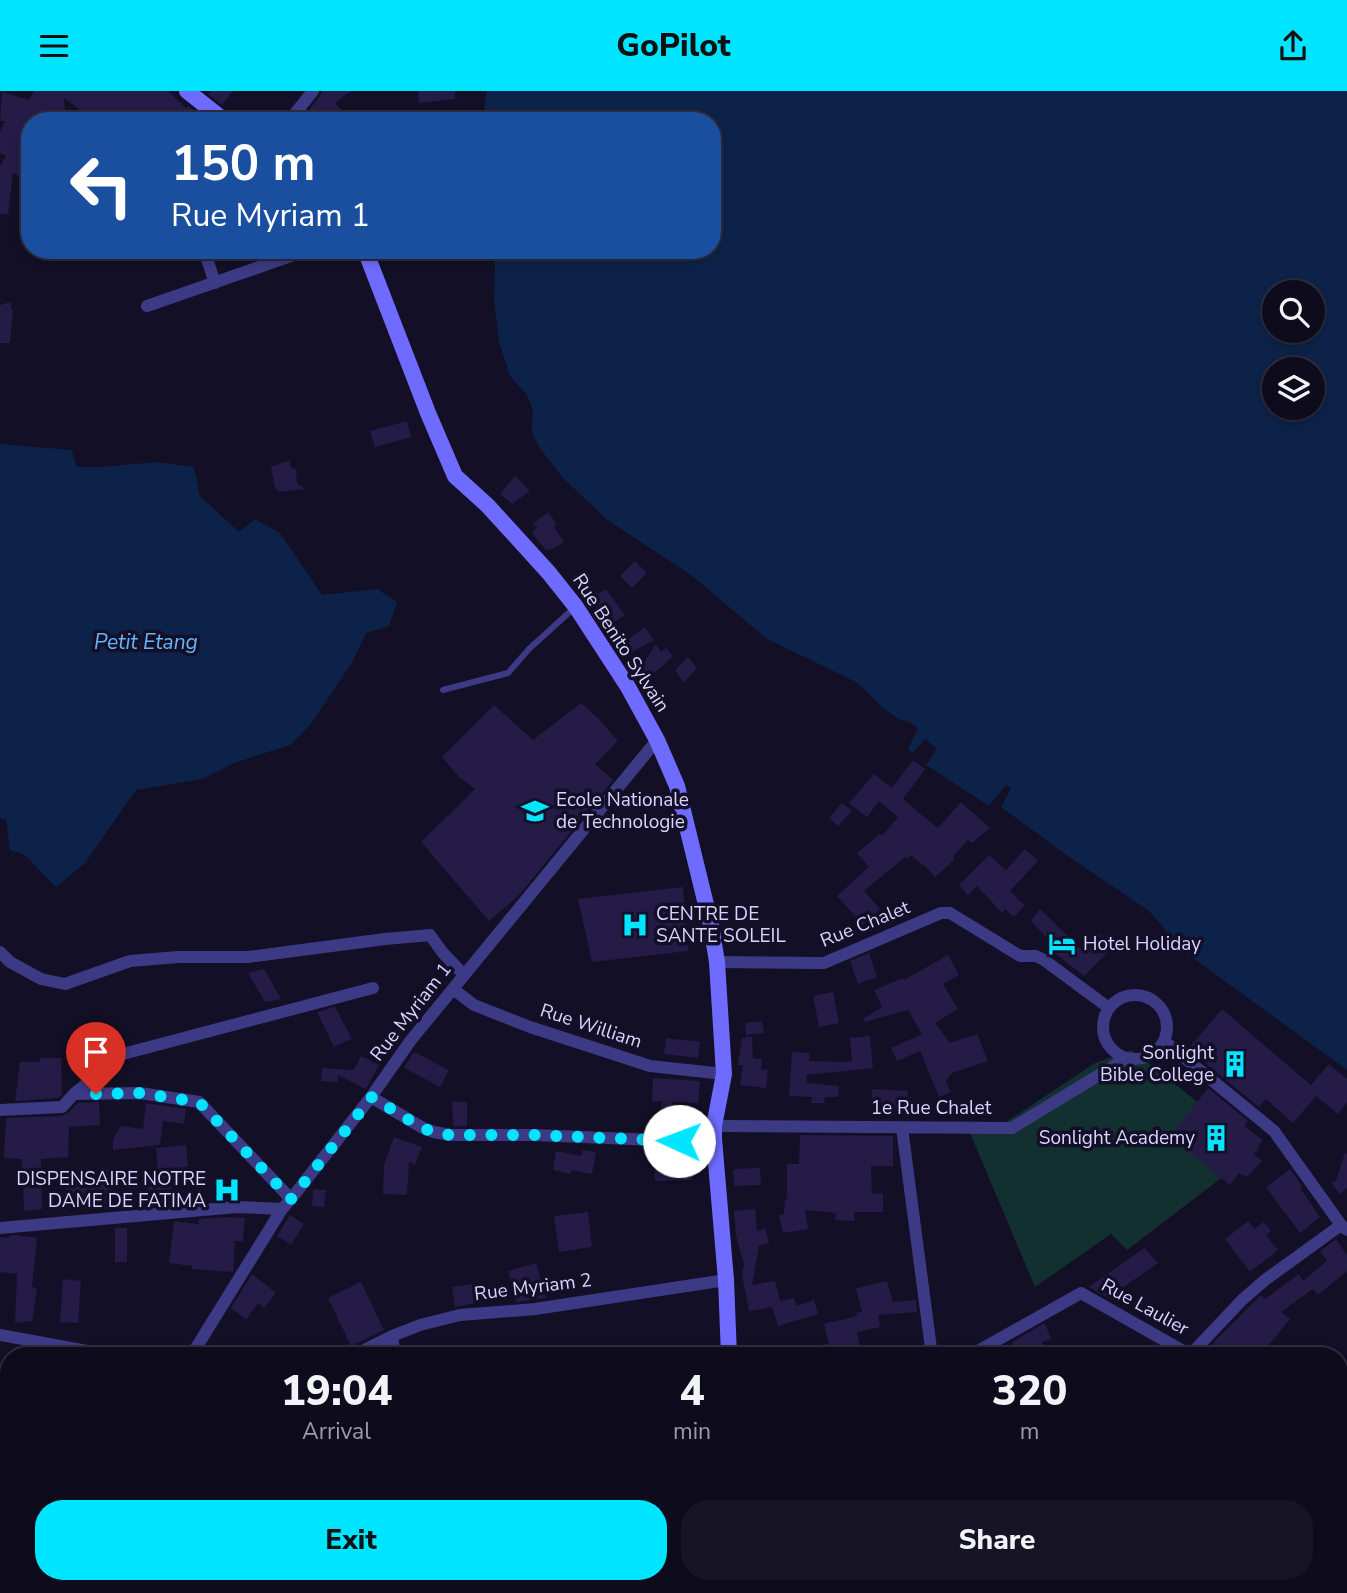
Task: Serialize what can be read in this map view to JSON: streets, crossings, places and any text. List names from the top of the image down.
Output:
{
  "streets": {
    "main road": ["Rue Benito Sylvain"],
    "street": [
      "Rue Chalet",
      "Rue Myriam 1",
      "Rue William",
      "1e Rue Chalet",
      "Rue Myriam 2",
      "Rue Laulier"
    ]
  },
  "crossings": [
    ["Rue Benito Sylvain", "Rue Chalet"],
    ["Rue Benito Sylvain", "Rue Myriam 1"],
    ["Rue Benito Sylvain", "Rue William"],
    ["Rue Benito Sylvain", "1e Rue Chalet"],
    ["Rue Benito Sylvain", "Rue Myriam 2"],
    ["Rue Chalet", "1e Rue Chalet"],
    ["Rue Myriam 1", "Rue William"],
    ["Rue Myriam 1", "1e Rue Chalet"]
  ],
  "water": ["Petit Etang"],
  "places": {
    "school or university": ["Ecole Nationale de Technologie"],
    "hospital": ["CENTRE DE SANTE SOLEIL", "DISPENSAIRE NOTRE DAME DE FATIMA"],
    "hotel": ["Hotel Holiday"],
    "building": ["Sonlight Bible College", "Sonlight Academy"]
  },
  "page": {
    "header": "GoPilot",
    "turn": ["150 m", "Rue Myriam 1"],
    "eta": [
      "19:04",
      "Arrival",
      "4",
      "min",
      "320",
      "m"
    ],
    "buttons": ["Exit", "Share"]
  }
}
